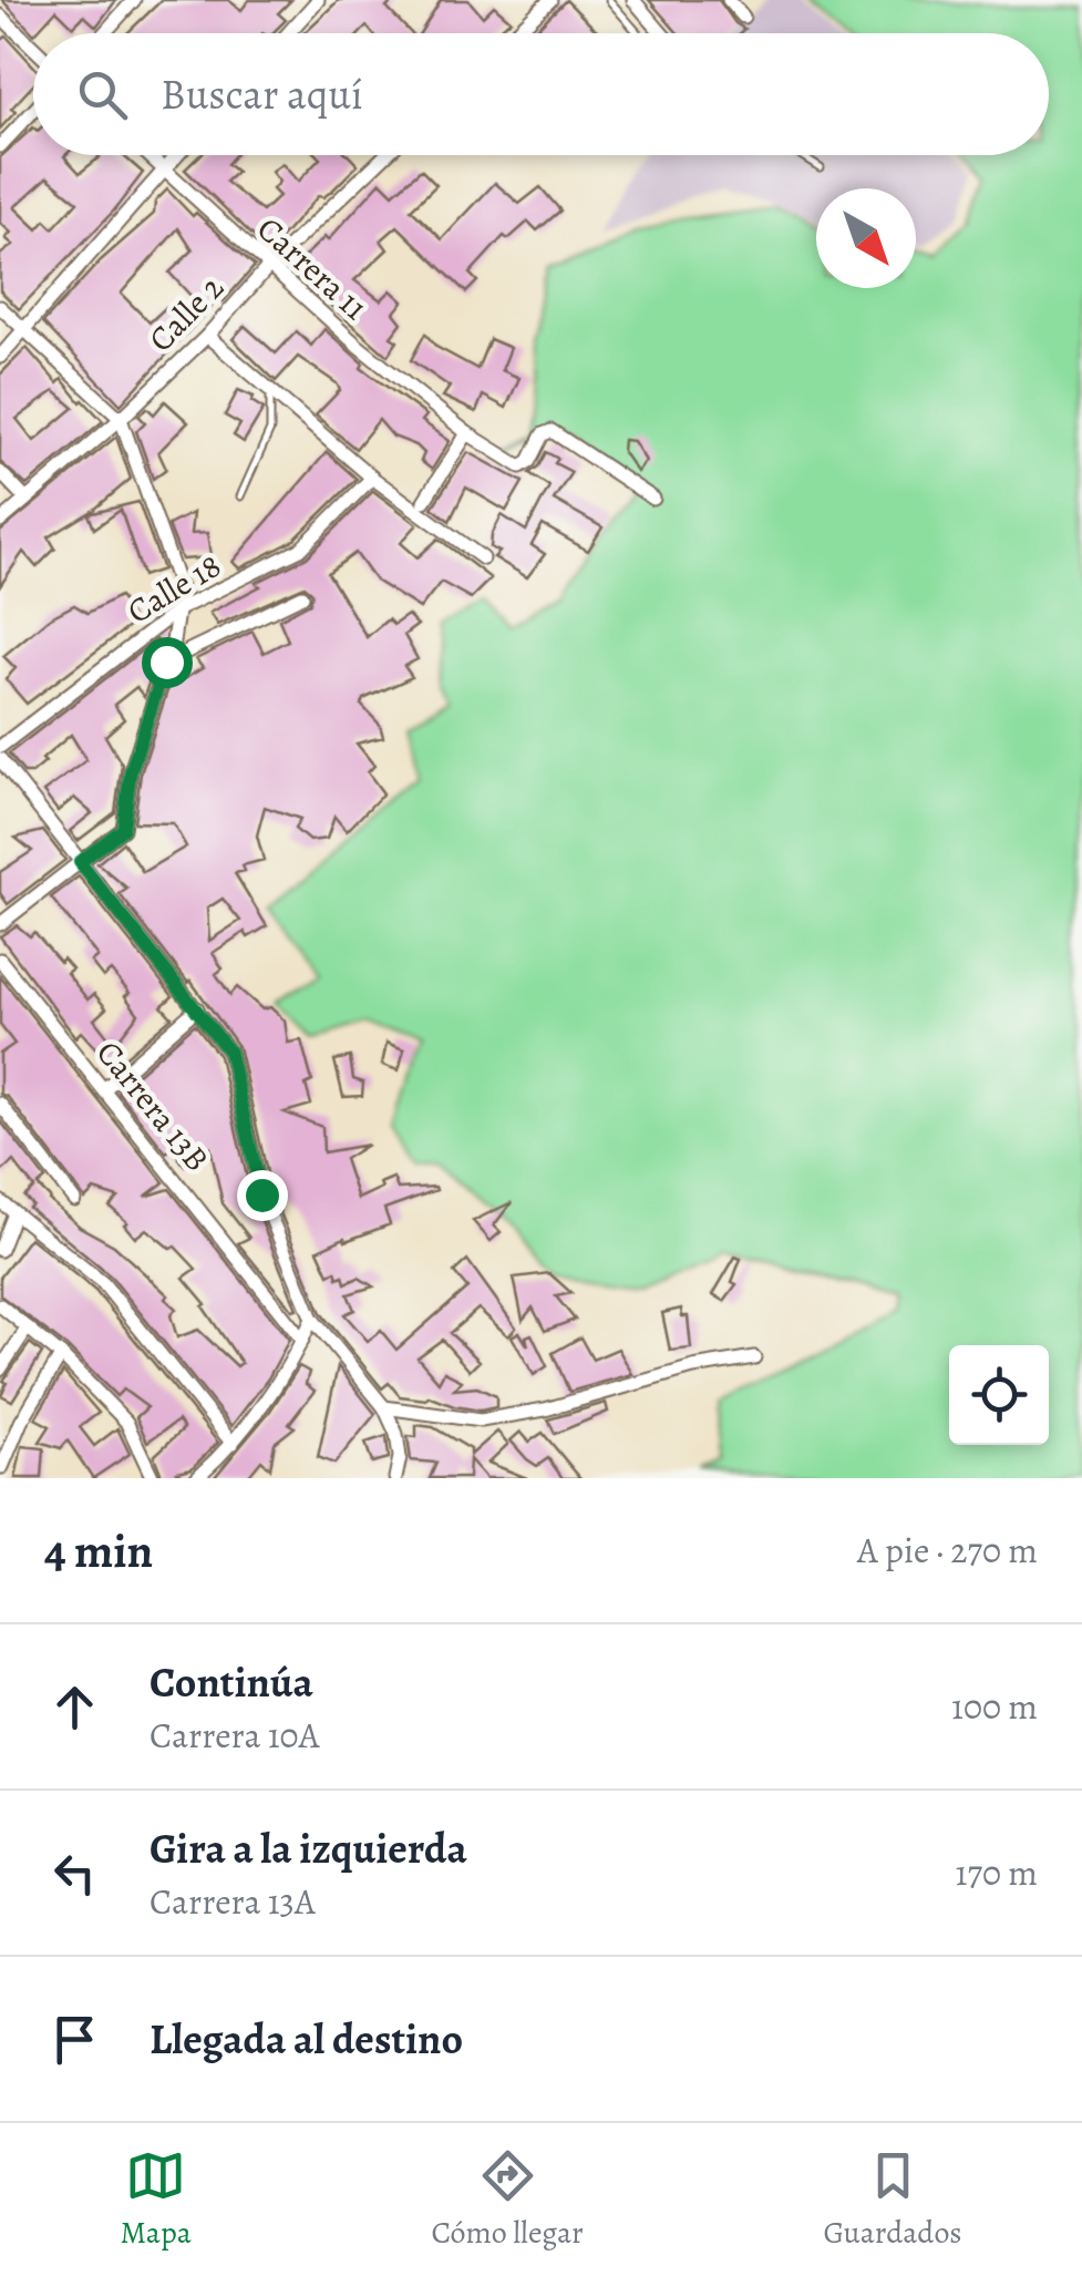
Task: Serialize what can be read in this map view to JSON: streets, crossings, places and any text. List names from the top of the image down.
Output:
{
  "streets": {
    "street": [
      "Carrera 11",
      "Calle 2",
      "Calle 18",
      "Carrera 13B"
    ]
  },
  "crossings": [
    ["Carrera 11", "Calle 2"]
  ],
  "north": "bottom right",
  "page": {
    "search": "Buscar aquí",
    "heading": ["4 min", "A pie · 270 m"],
    "list": [
      ["Continúa", "Carrera 10A", "100 m"],
      ["Gira a la izquierda", "Carrera 13A", "170 m"],
      "Llegada al destino"
    ],
    "nav": ["Mapa", "Cómo llegar", "Guardados"]
  }
}
